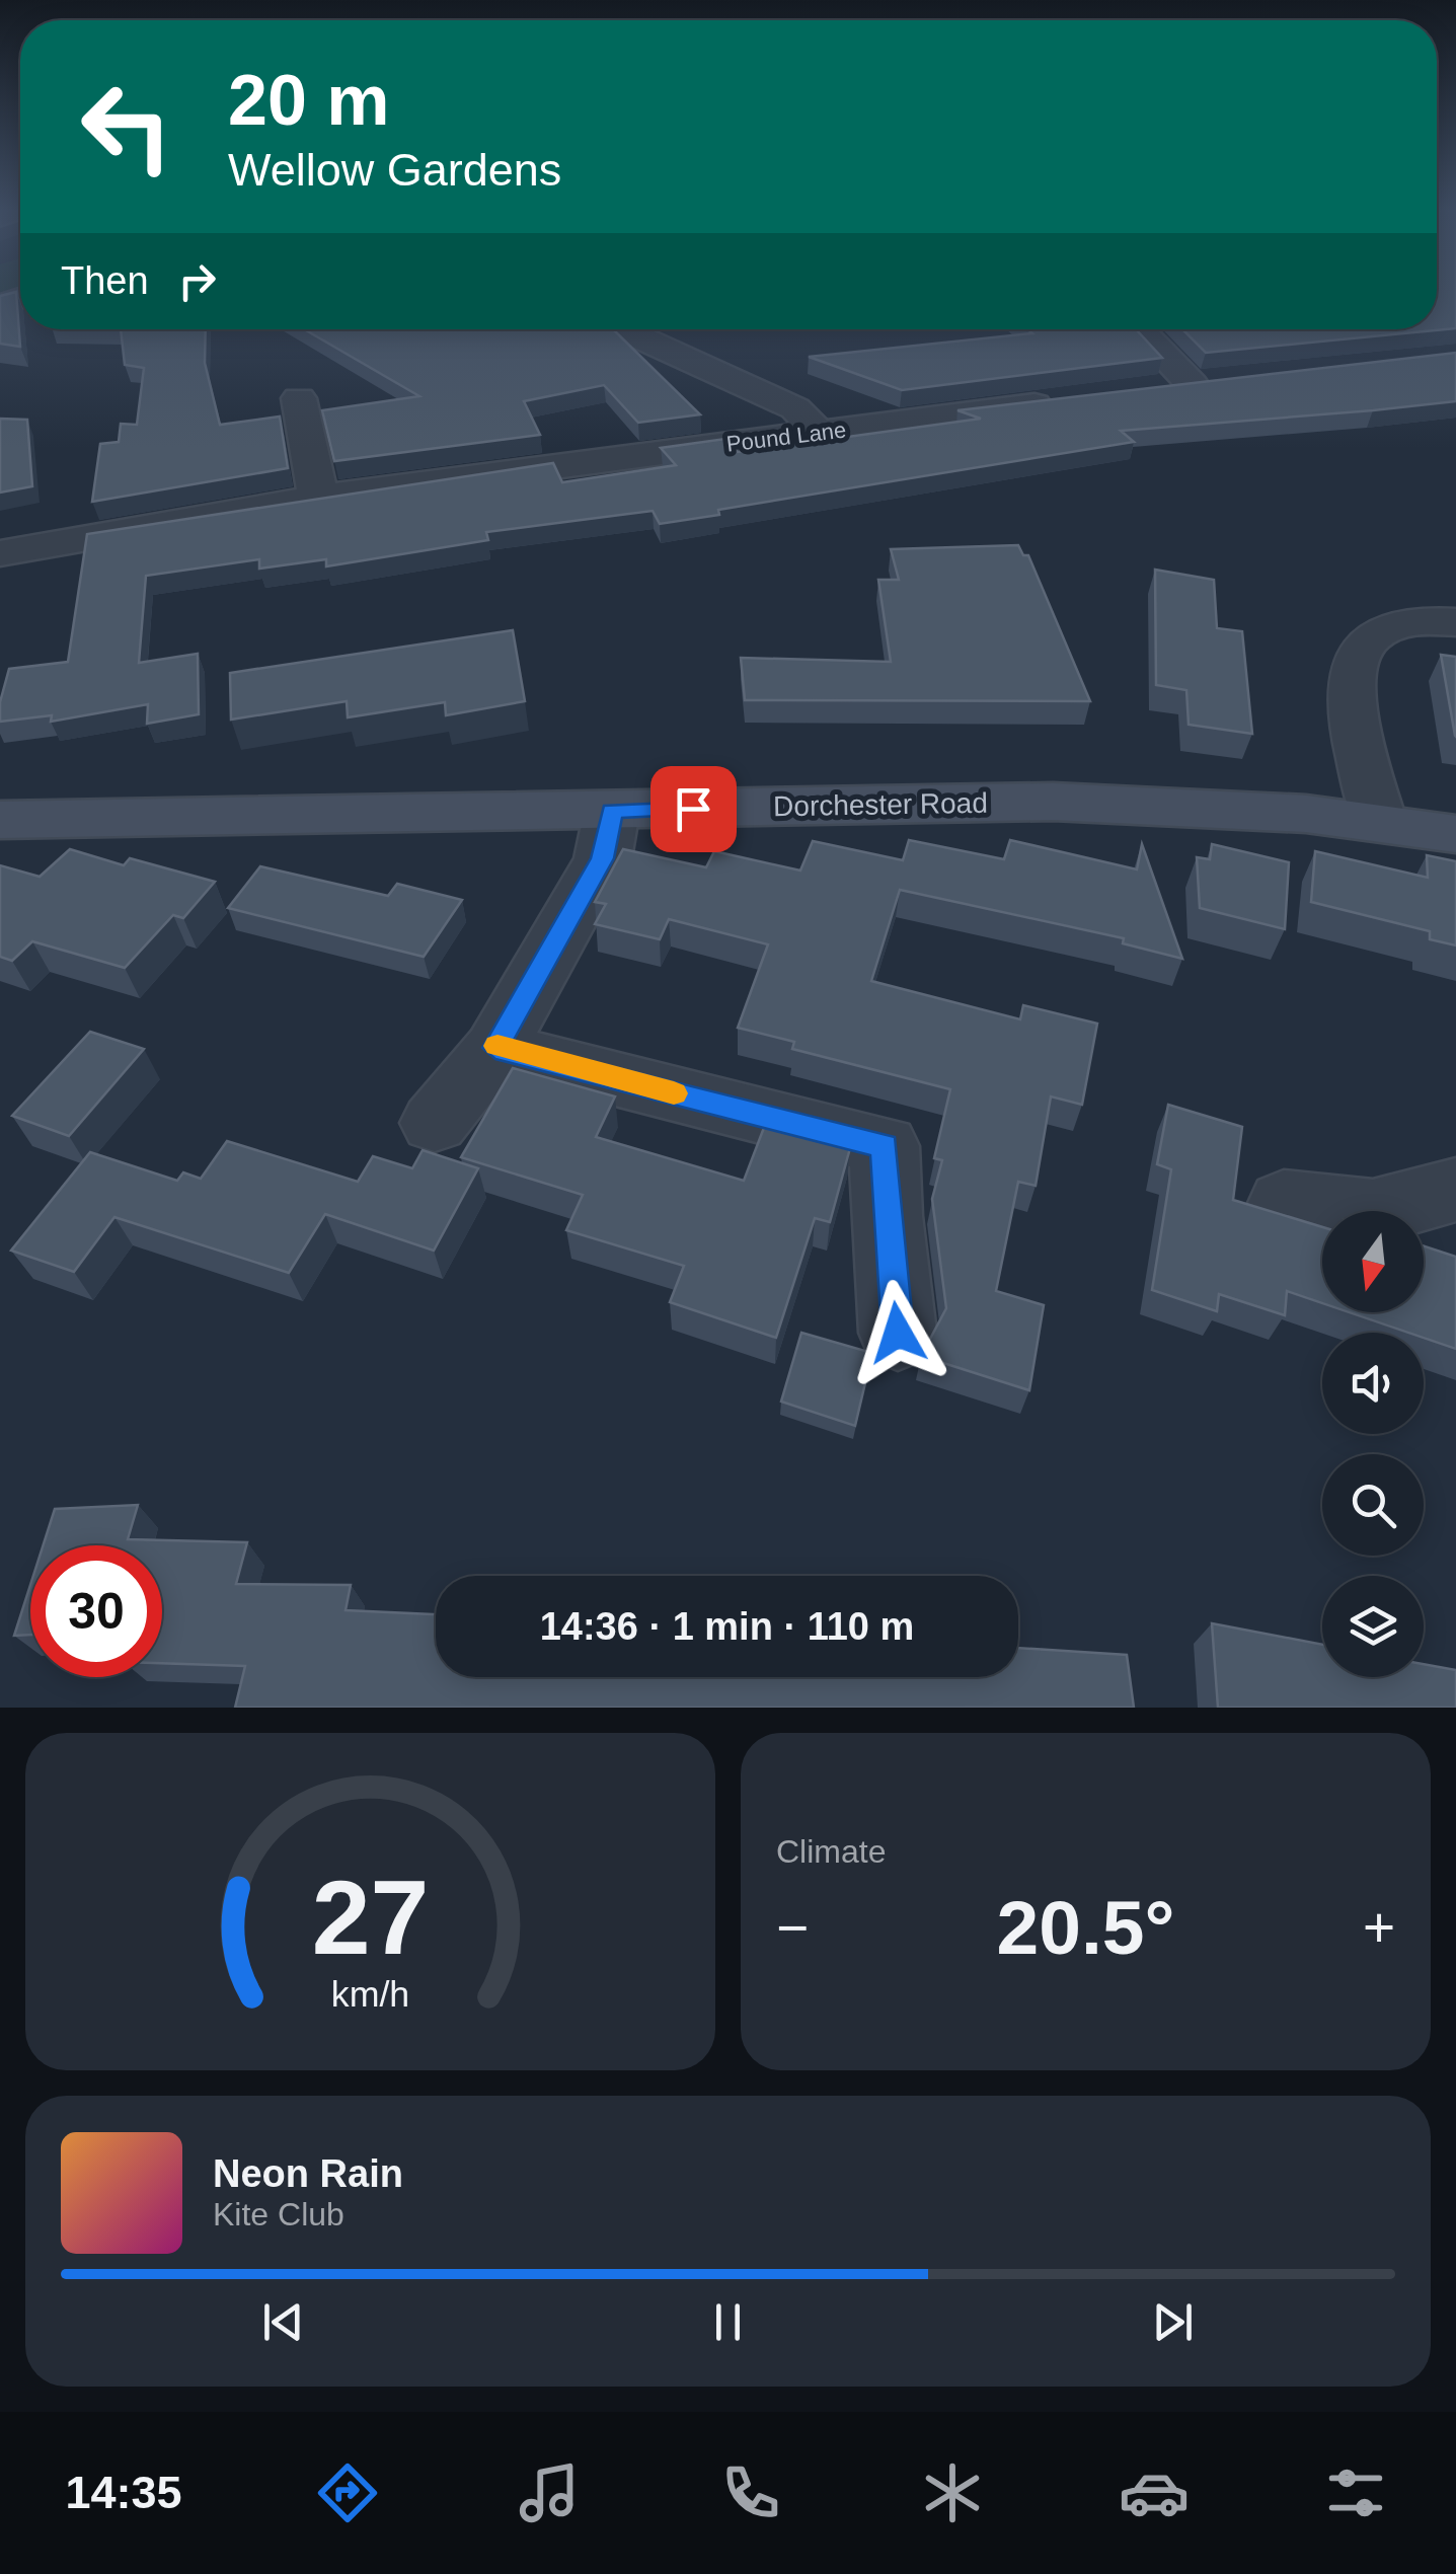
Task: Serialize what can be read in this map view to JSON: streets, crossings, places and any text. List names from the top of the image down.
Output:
{
  "streets": {
    "street": ["Pound Lane", "Dorchester Road"]
  },
  "north": "bottom",
  "page": {
    "turn": ["20 m", "Wellow Gardens"],
    "then": "Then",
    "limit": "30",
    "trip": "14:36 · 1 min · 110 m",
    "tile": "Climate",
    "heat": ["−", "20.5°", "+"],
    "song": ["Neon Rain", "Kite Club"],
    "tabs": "14:35",
    "gauge": ["27", "km/h"]
  }
}
